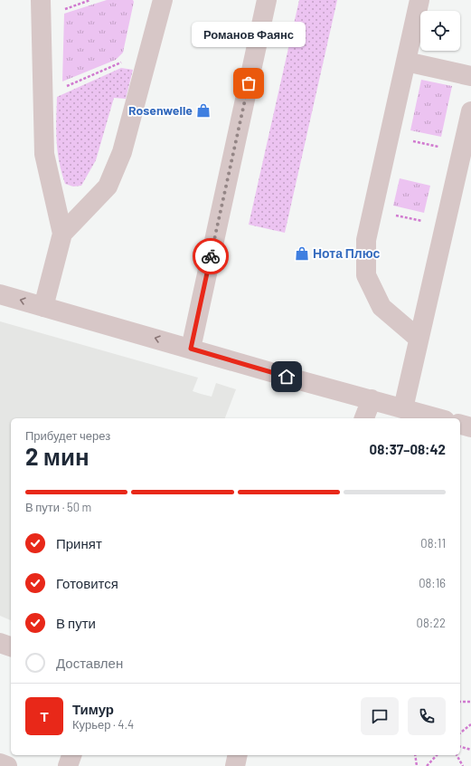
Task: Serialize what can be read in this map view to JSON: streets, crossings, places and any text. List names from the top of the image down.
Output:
{
  "places": {
    "other": ["Романов Фаянс"],
    "shop": ["Rosenwelle", "Нота Плюс"]
  },
  "page": {
    "bubble": "Романов Фаянс",
    "heading": ["2 мин", "Прибудет через", "08:37–08:42"],
    "panel": ["Тимур", "Курьер · 4.4"],
    "bar": "В пути · 50 m",
    "list": [
      ["Принят", "08:11"],
      ["Готовится", "08:16"],
      ["В пути", "08:22"],
      "Доставлен"
    ],
    "round": "Т"
  }
}
